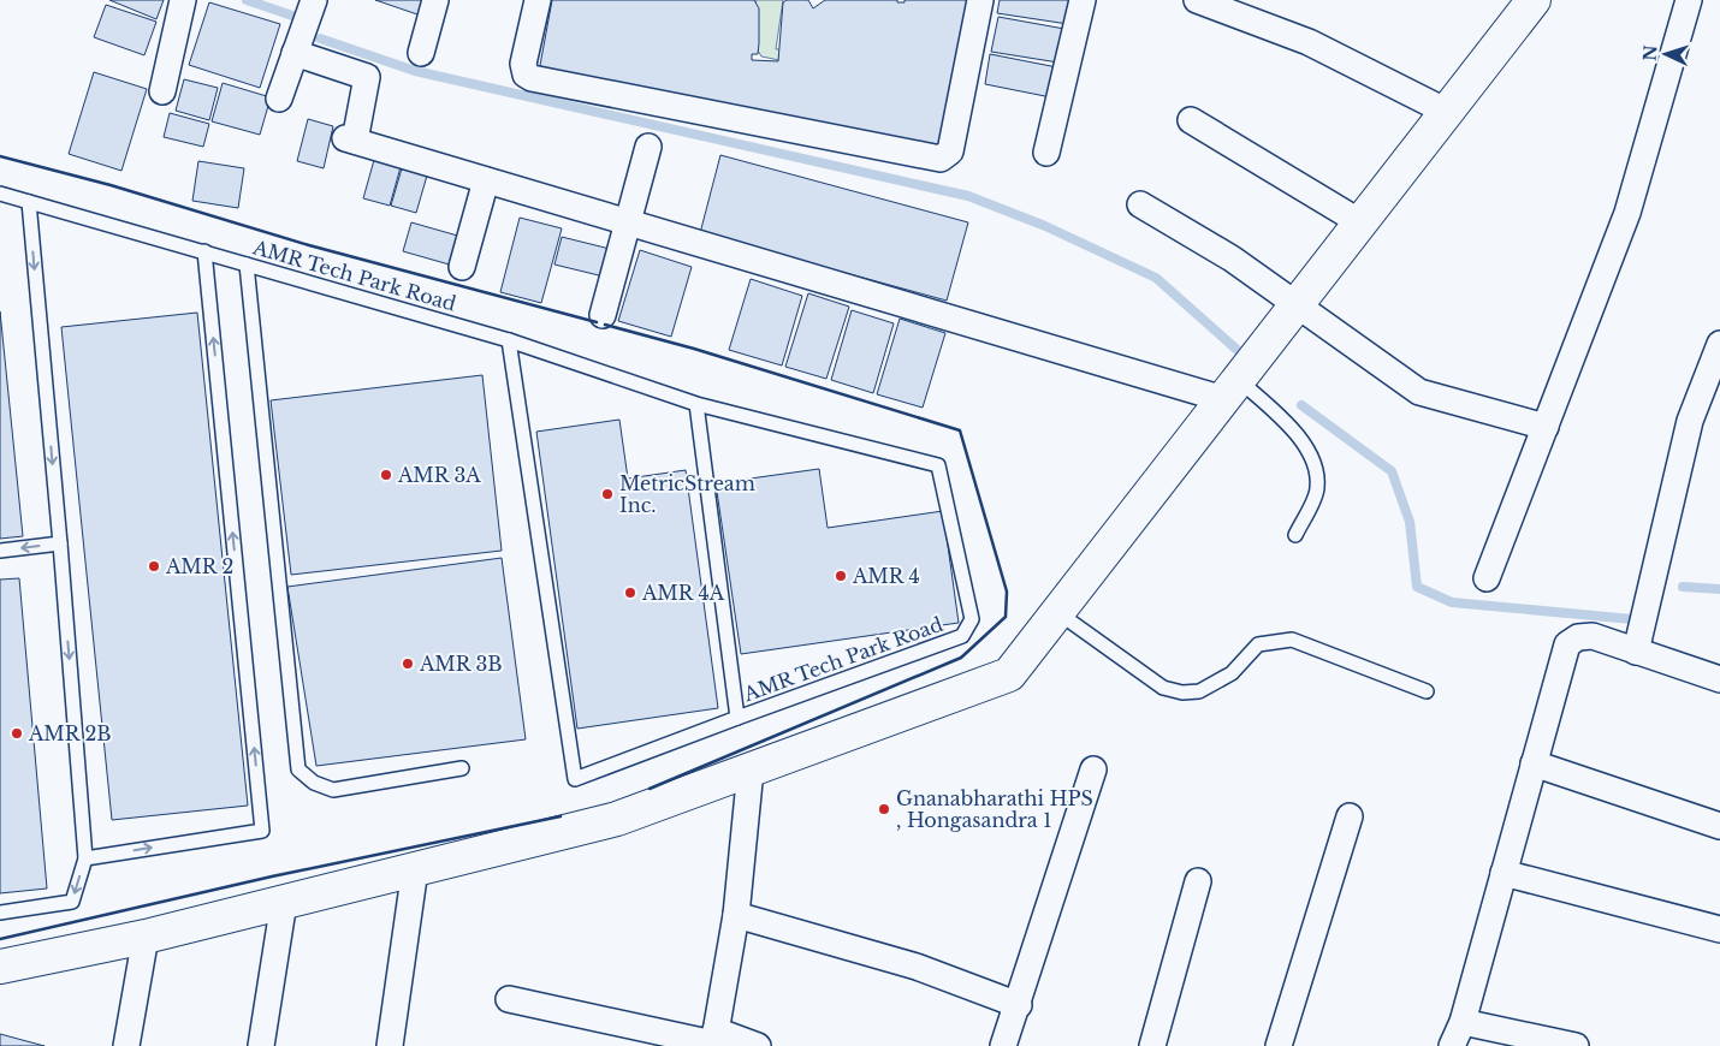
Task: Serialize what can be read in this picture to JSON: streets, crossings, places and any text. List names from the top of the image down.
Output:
{
  "streets": {
    "lane": ["AMR Tech Park Road"]
  },
  "places": [
    "AMR 3A",
    "MetricStream Inc.",
    "AMR 2",
    "AMR 4",
    "AMR 4A",
    "AMR 3B",
    "AMR 2B",
    "Gnanabharathi HPS , Hongasandra 1"
  ],
  "north": "left"
}
